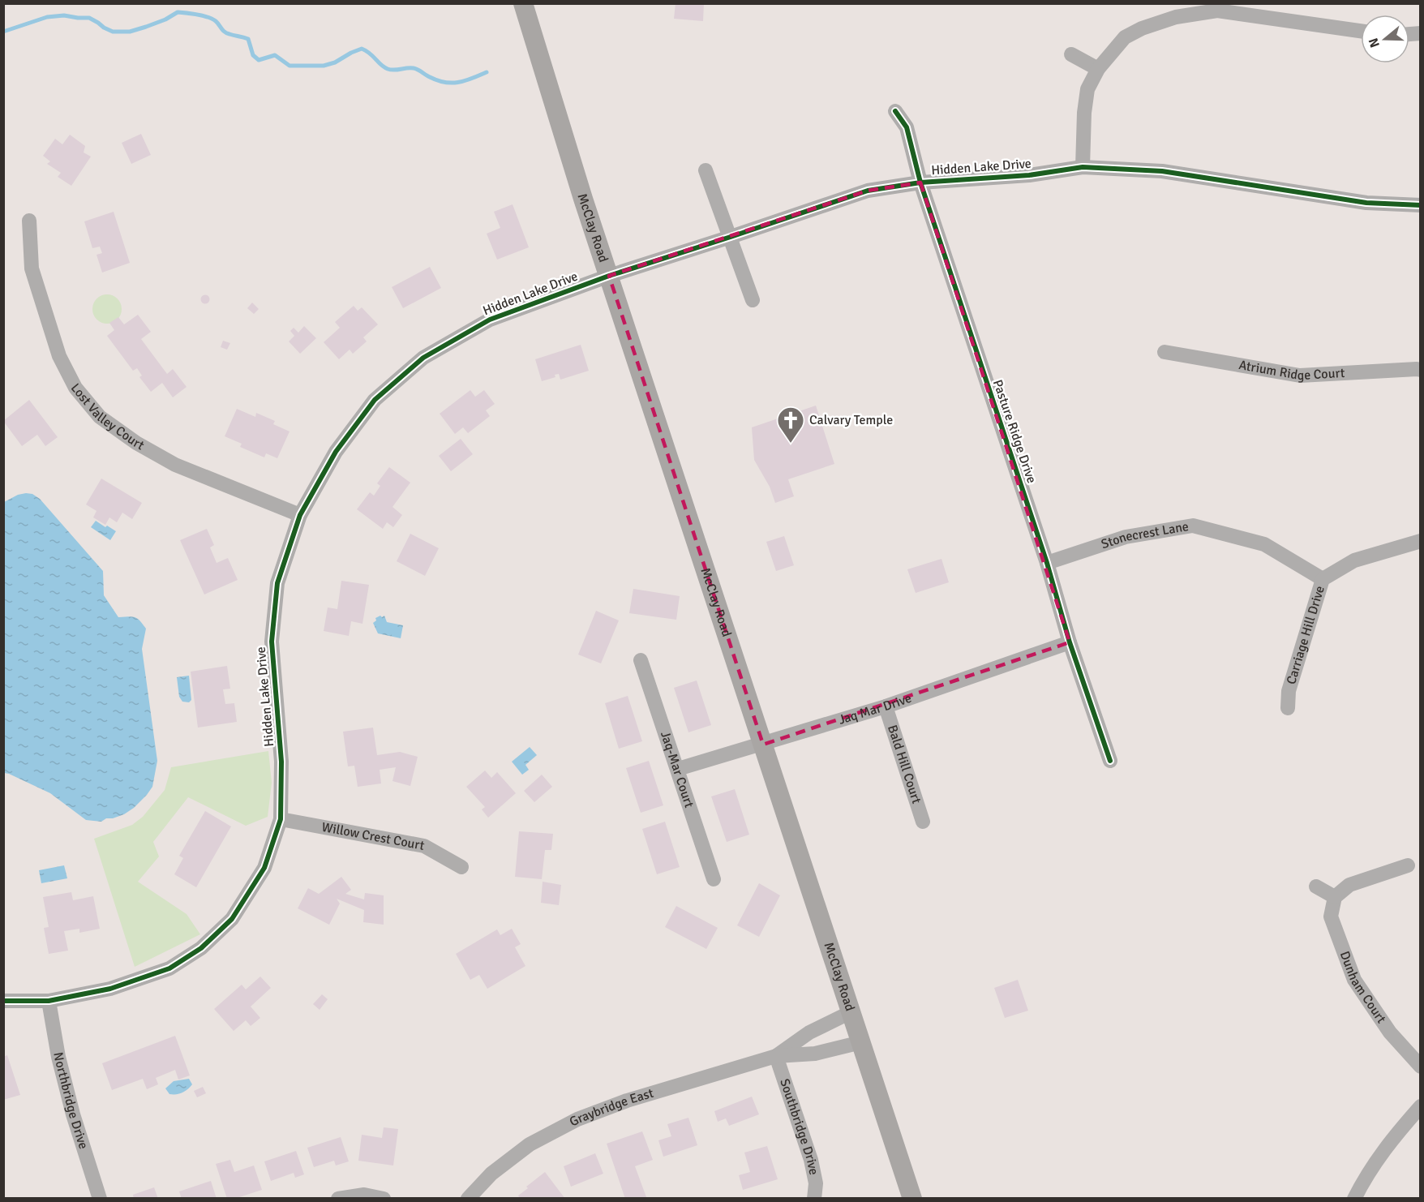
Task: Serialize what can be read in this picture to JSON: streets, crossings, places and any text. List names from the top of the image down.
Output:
{
  "streets": {
    "main road": ["McClay Road"],
    "street": [
      "Hidden Lake Drive",
      "Atrium Ridge Court",
      "Lost Valley Court",
      "Pasture Ridge Drive",
      "Stonecrest Lane",
      "Carriage Hill Drive",
      "Jaq Mar Drive",
      "Bald Hill Court",
      "Jaq-Mar Court",
      "Willow Crest Court",
      "Dunham Court",
      "Northbridge Drive",
      "Graybridge East",
      "Southbridge Drive"
    ]
  },
  "crossings": [
    ["Hidden Lake Drive", "McClay Road"],
    ["Hidden Lake Drive", "Lost Valley Court"],
    ["Hidden Lake Drive", "Pasture Ridge Drive"],
    ["Hidden Lake Drive", "Willow Crest Court"],
    ["Hidden Lake Drive", "Northbridge Drive"],
    ["McClay Road", "Jaq Mar Drive"],
    ["McClay Road", "Graybridge East"],
    ["Pasture Ridge Drive", "Stonecrest Lane"],
    ["Pasture Ridge Drive", "Jaq Mar Drive"],
    ["Stonecrest Lane", "Carriage Hill Drive"],
    ["Jaq Mar Drive", "Bald Hill Court"],
    ["Jaq Mar Drive", "Jaq-Mar Court"],
    ["Graybridge East", "Southbridge Drive"]
  ],
  "places": {
    "church": ["Calvary Temple"]
  },
  "north": "left"
}
